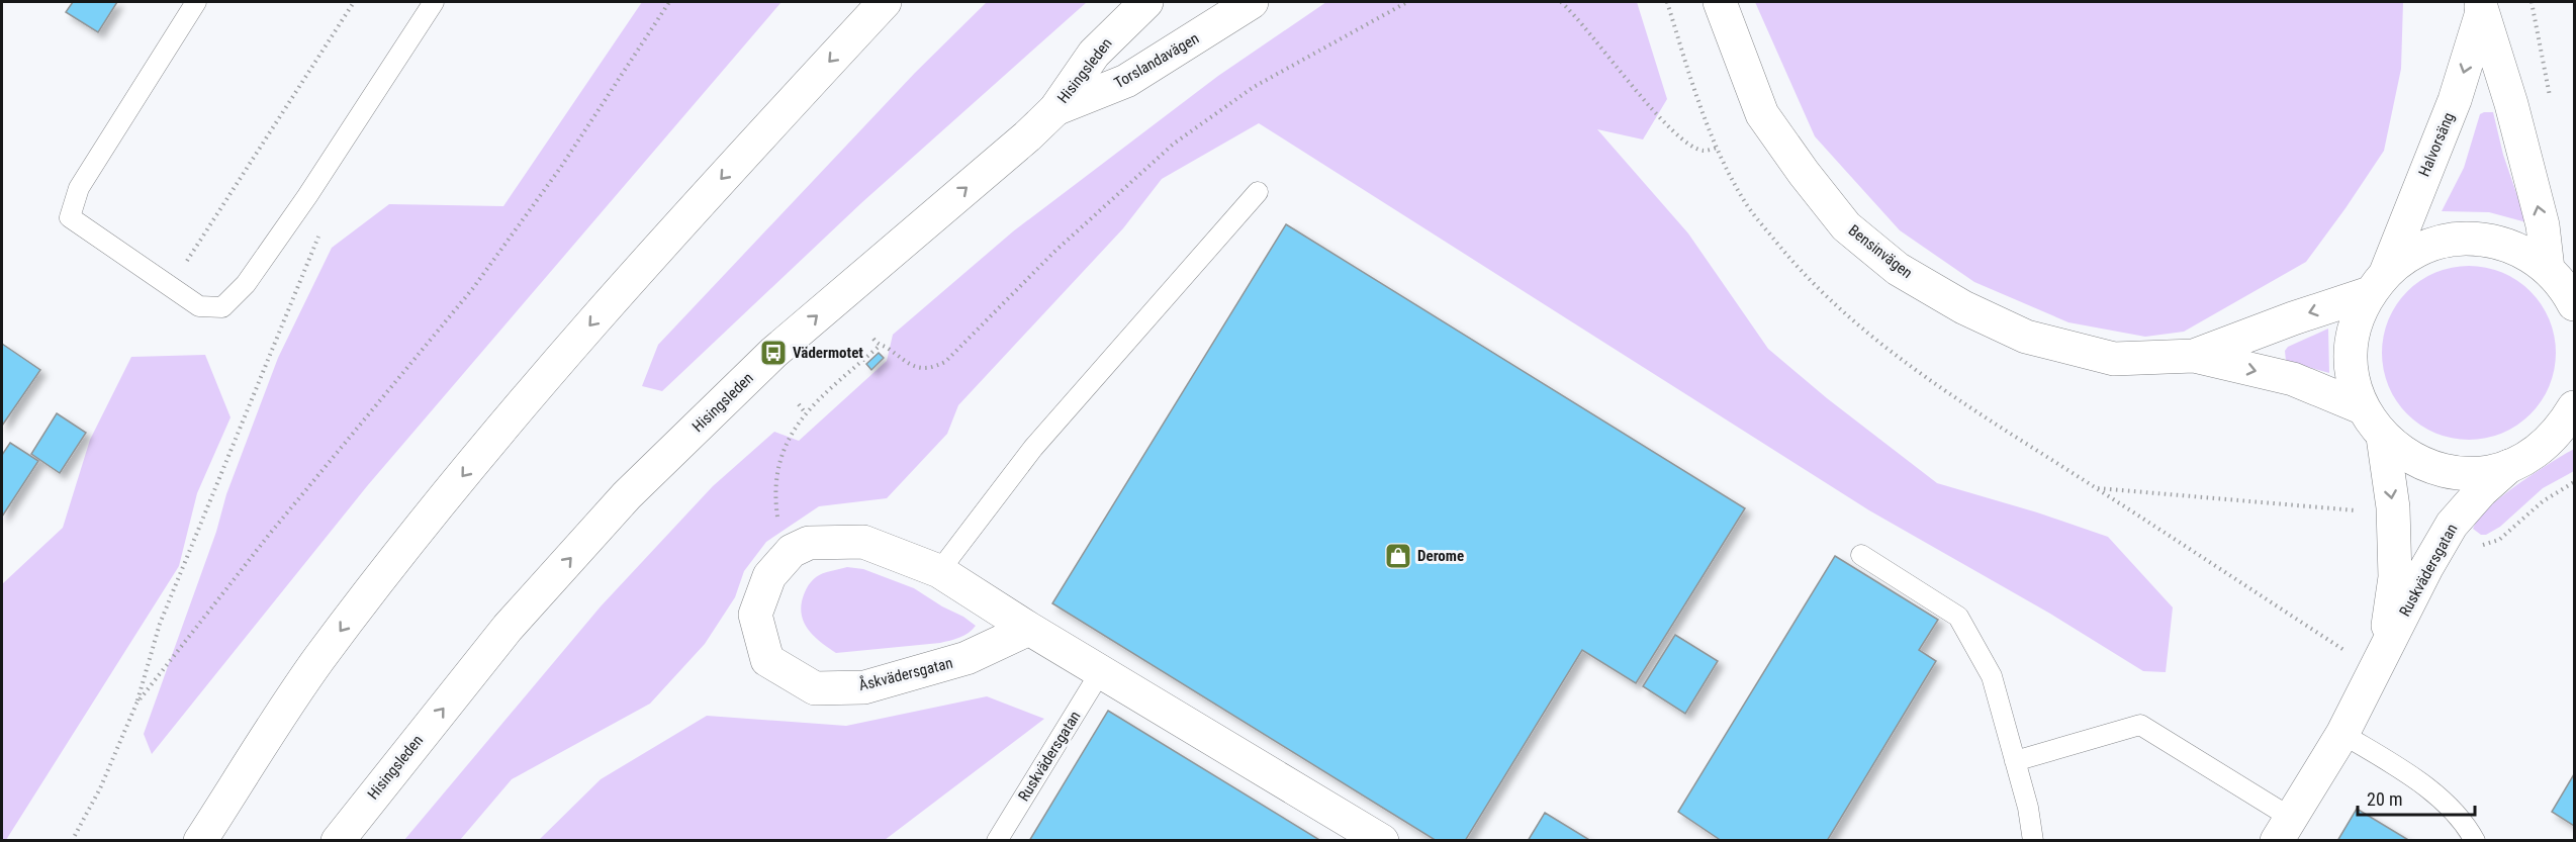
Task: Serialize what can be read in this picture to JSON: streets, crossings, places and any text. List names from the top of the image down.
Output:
{
  "streets": {
    "main road": [
      "Torslandavägen",
      "Hisingsleden",
      "Halvorsäng",
      "Bensinvägen",
      "Ruskvädersgatan",
      "Åskvädersgatan"
    ]
  },
  "crossings": [
    ["Torslandavägen", "Hisingsleden"],
    ["Halvorsäng", "Bensinvägen"],
    ["Halvorsäng", "Ruskvädersgatan"]
  ],
  "places": {
    "bus stop": ["Vädermotet"],
    "shop": ["Derome"]
  },
  "scale_bar": "20 m"
}
